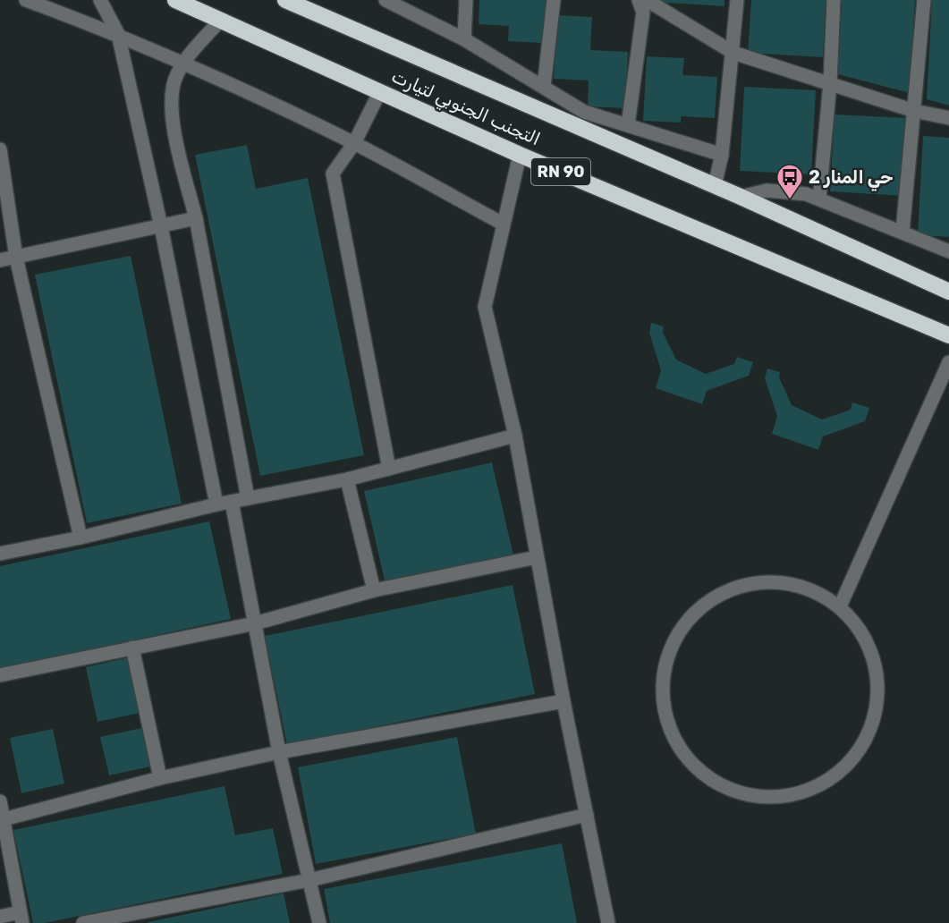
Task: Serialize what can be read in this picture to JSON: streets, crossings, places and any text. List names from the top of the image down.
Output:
{
  "streets": {
    "highway": ["التجنب الجنوبي لتيارت", "RN 90"]
  },
  "places": {
    "bus stop": ["حي المنار 2"]
  }
}
